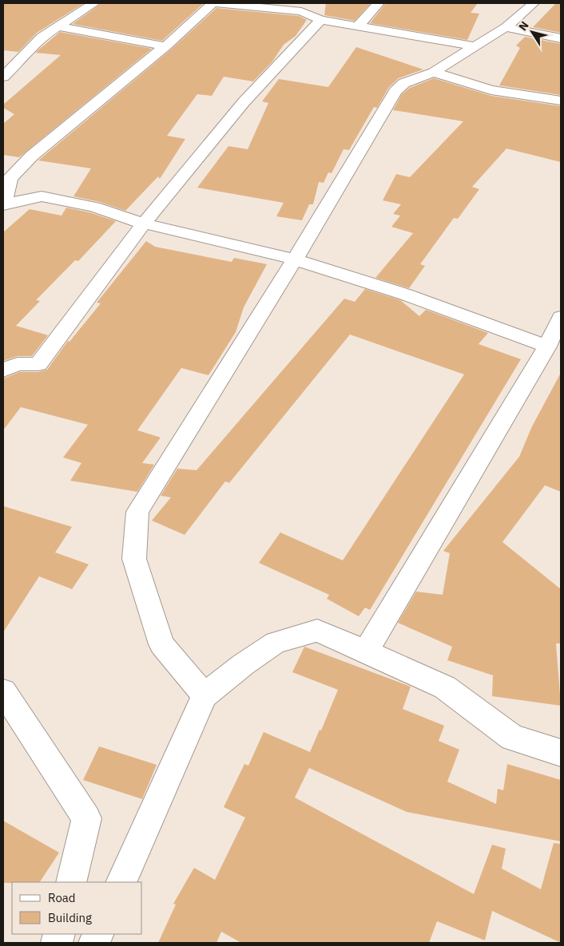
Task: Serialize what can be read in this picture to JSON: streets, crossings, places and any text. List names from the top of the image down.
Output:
{
  "legend": ["Road", "Building"],
  "north": "top left"
}
